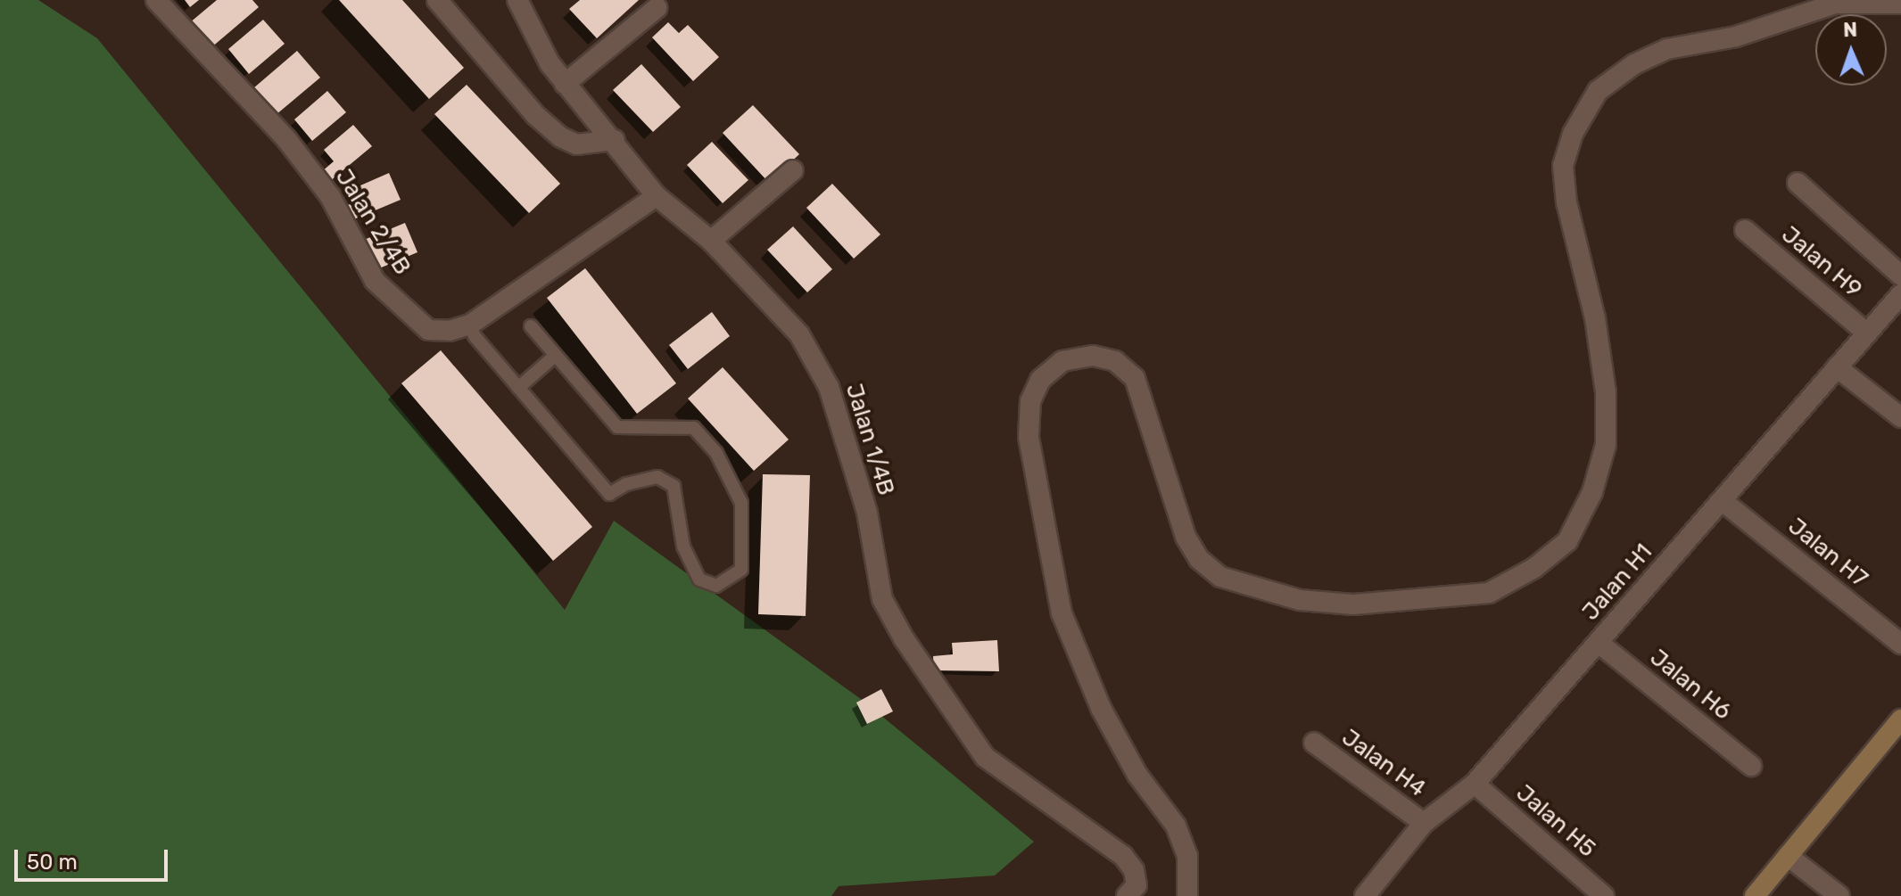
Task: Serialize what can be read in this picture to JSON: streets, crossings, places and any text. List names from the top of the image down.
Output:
{
  "streets": {
    "street": [
      "Jalan 2/4B",
      "Jalan H9",
      "Jalan 1/4B",
      "Jalan H7",
      "Jalan H1",
      "Jalan H6",
      "Jalan H4",
      "Jalan H5"
    ]
  },
  "crossings": [
    ["Jalan 2/4B", "Jalan 1/4B"],
    ["Jalan H9", "Jalan H1"],
    ["Jalan H7", "Jalan H1"],
    ["Jalan H1", "Jalan H6"],
    ["Jalan H1", "Jalan H4"],
    ["Jalan H1", "Jalan H5"]
  ],
  "scale_bar": "50 m",
  "north": "top"
}
